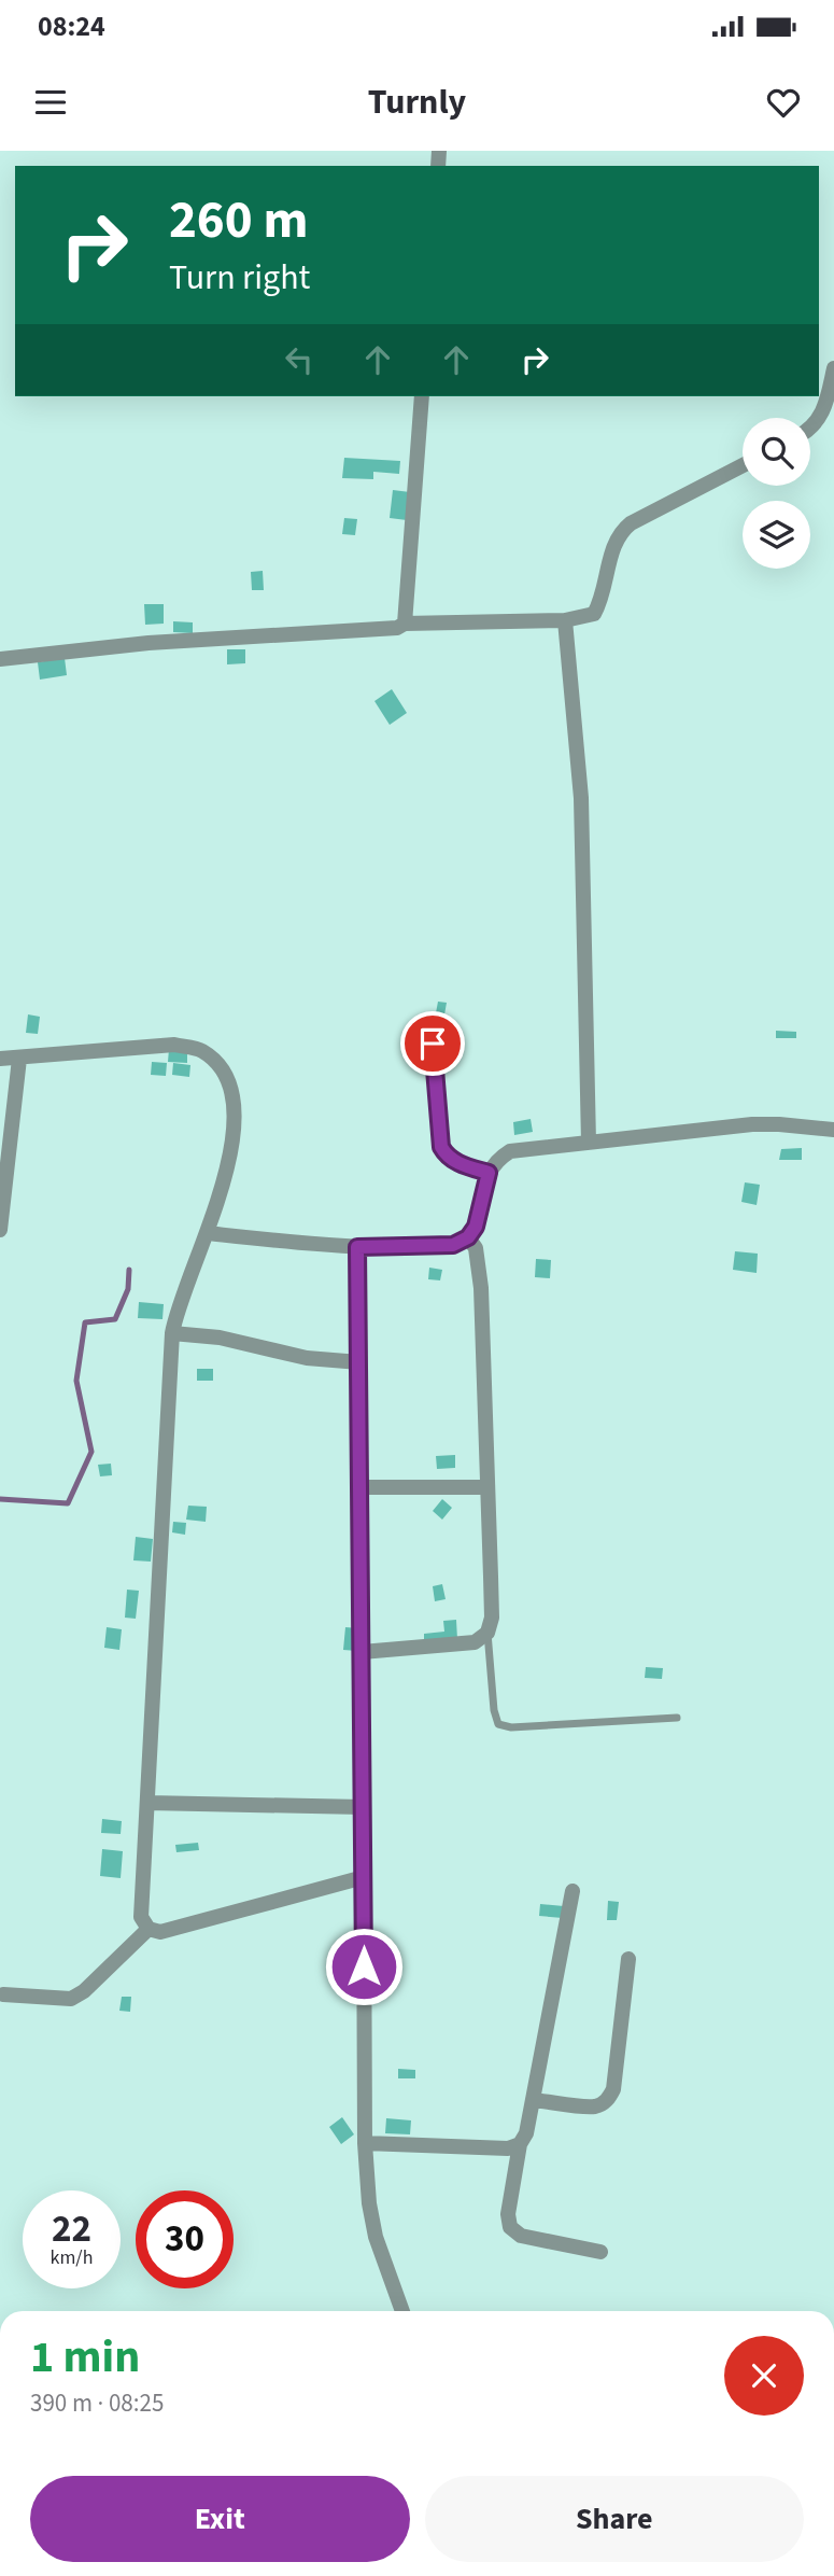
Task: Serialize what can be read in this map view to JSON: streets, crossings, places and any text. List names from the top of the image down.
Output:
{
  "page": {
    "status": "08:24",
    "header": "Turnly",
    "turn": ["260 m", "Turn right"],
    "speed": "22 km/h",
    "limit": "30",
    "heading": ["1 min", "390 m · 08:25"],
    "buttons": ["Exit", "Share"]
  }
}
